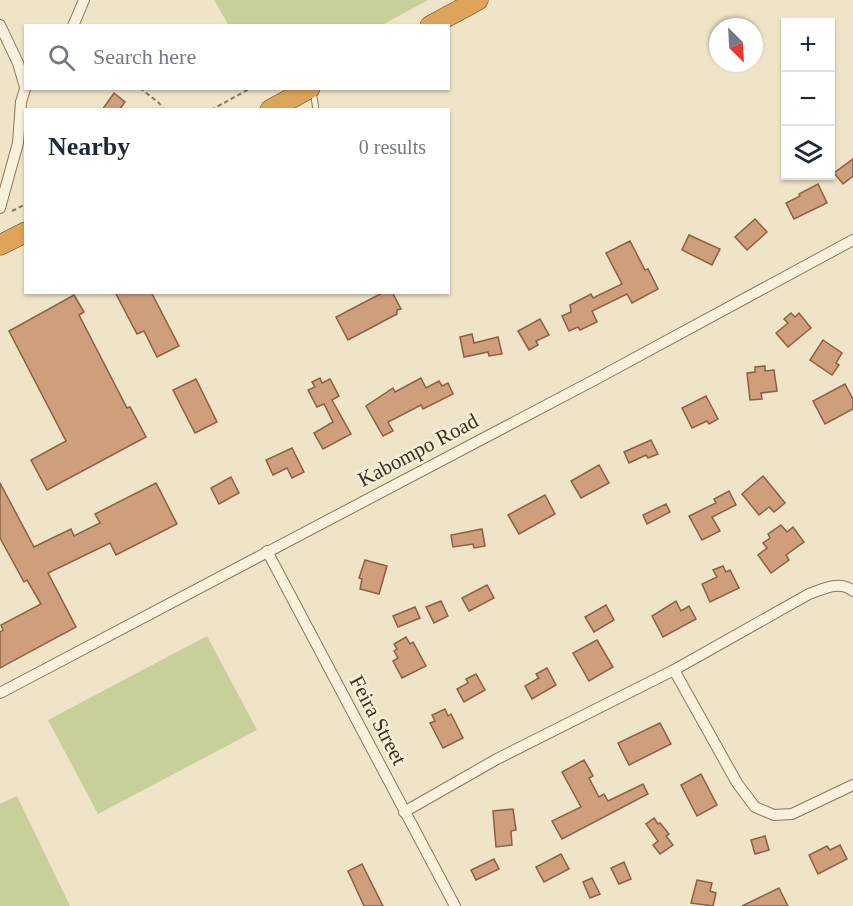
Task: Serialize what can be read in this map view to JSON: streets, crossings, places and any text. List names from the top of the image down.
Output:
{
  "streets": {
    "street": ["Kabompo Road", "Feira Street"]
  },
  "crossings": [
    ["Kabompo Road", "Feira Street"]
  ],
  "north": "bottom right",
  "page": {
    "map_buttons": ["+", "−"],
    "search": "Search here",
    "heading": ["Nearby", "0 results"]
  }
}
